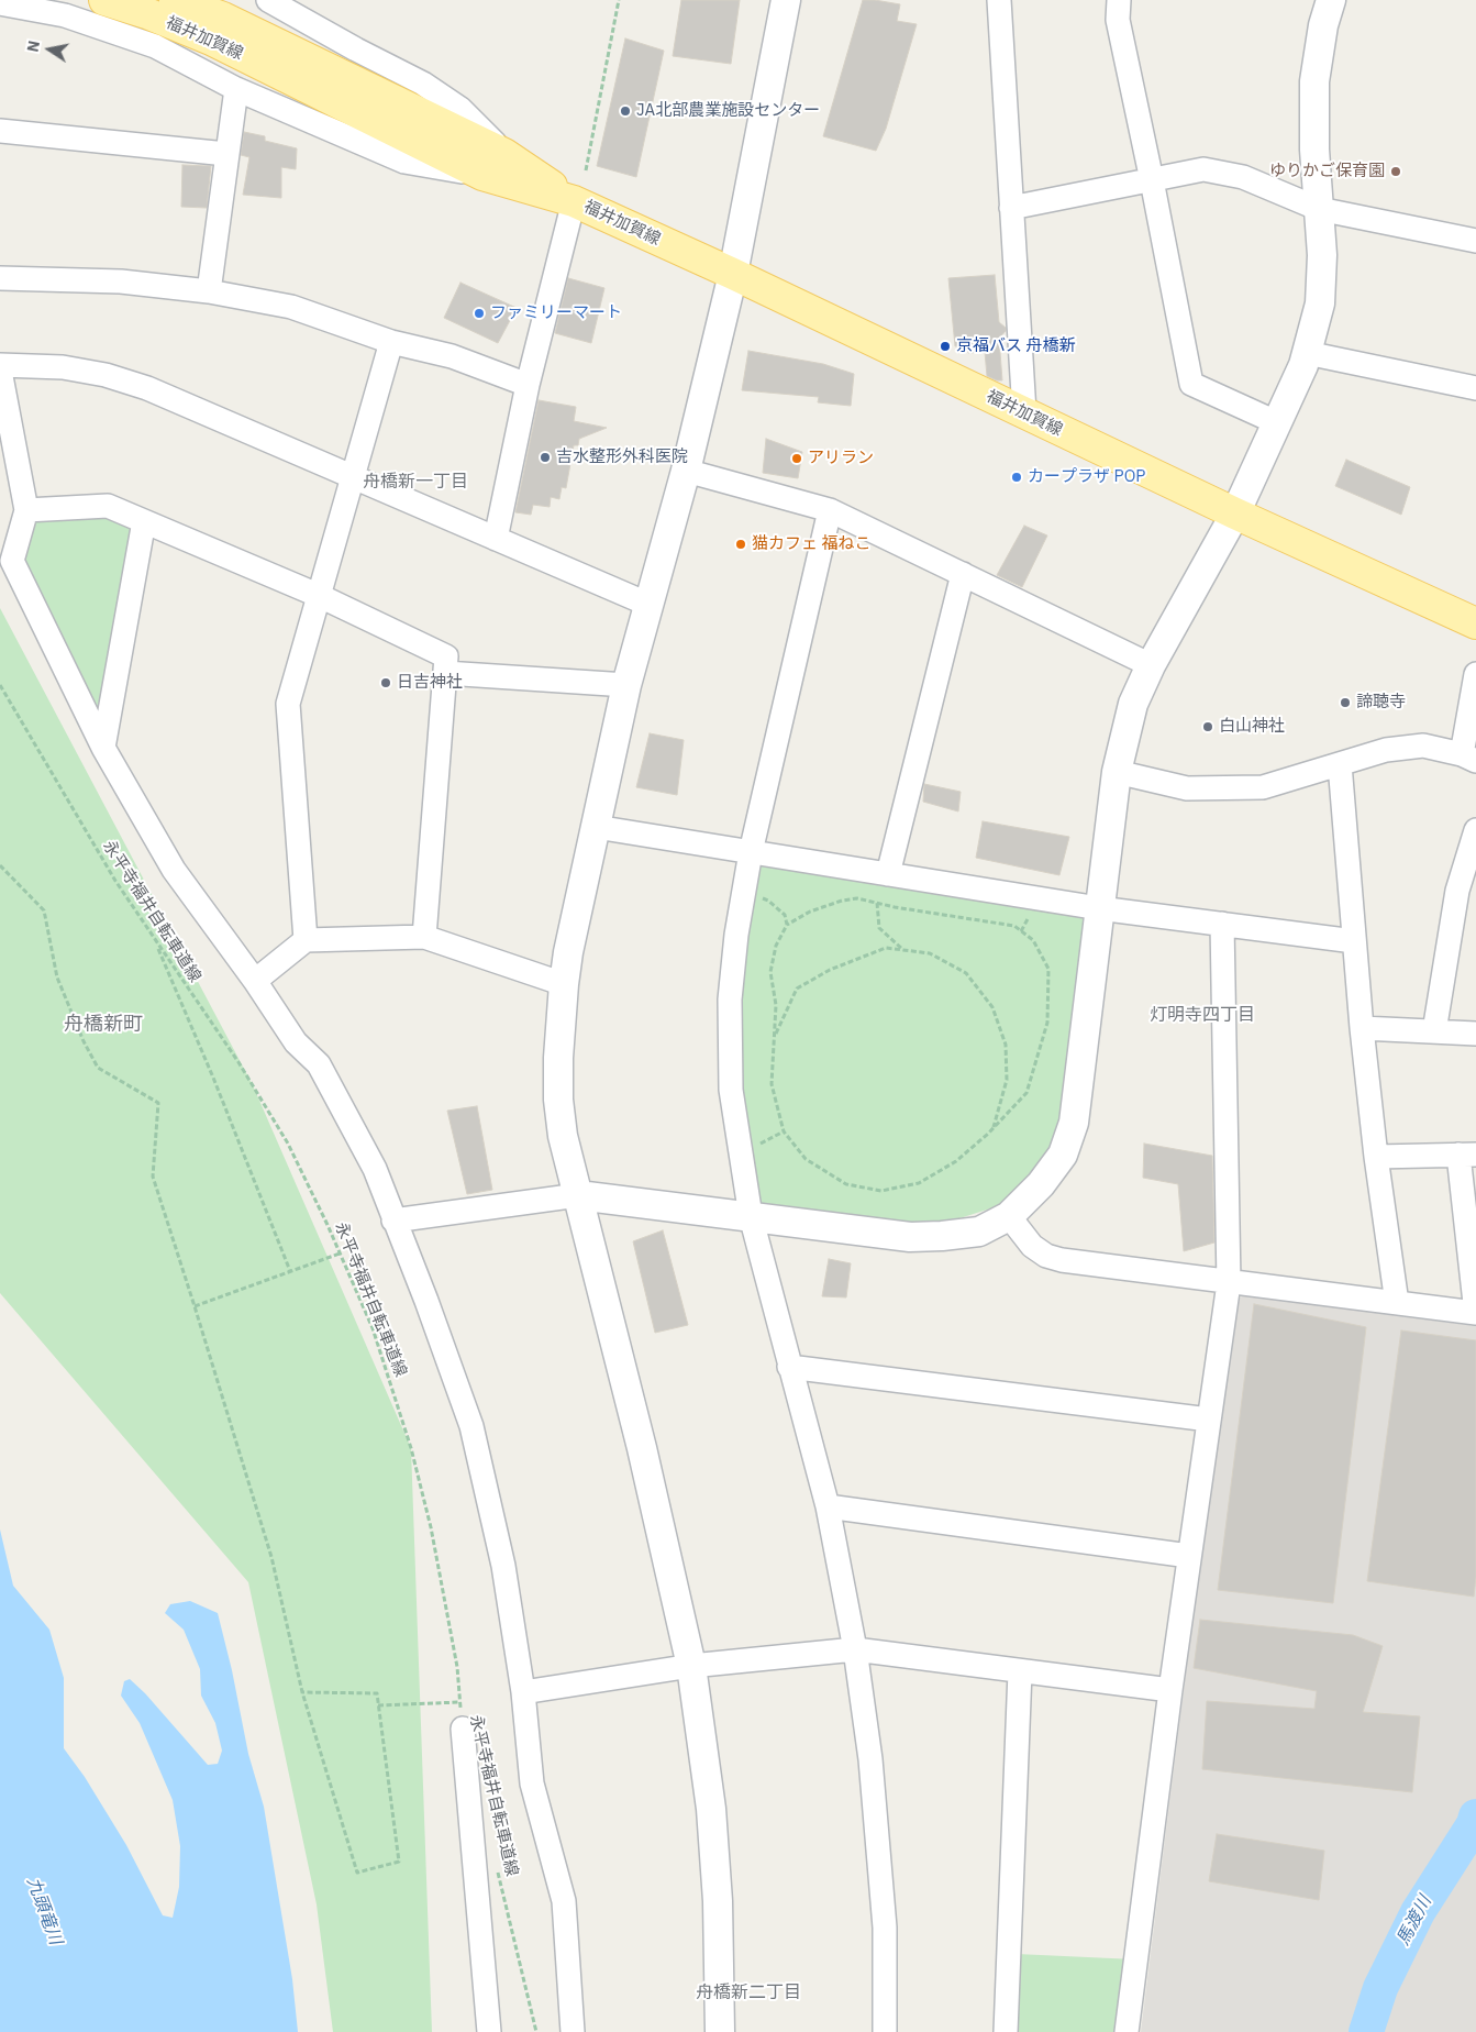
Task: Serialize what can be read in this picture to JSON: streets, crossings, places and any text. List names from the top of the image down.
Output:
{
  "streets": {
    "main road": ["福井加賀線"],
    "path": ["永平寺福井自転車道線"]
  },
  "districts": [
    "舟橋新一丁目",
    "灯明寺四丁目",
    "舟橋新町",
    "舟橋新二丁目"
  ],
  "water": ["九頭竜川", "馬渡川"],
  "places": [
    "JA北部農業施設センター",
    "ゆりかご保育園",
    "ファミリーマート",
    "京福バス 舟橋新",
    "吉水整形外科医院",
    "アリラン",
    "カープラザ POP",
    "猫カフェ 福ねこ",
    "日吉神社",
    "諦聴寺",
    "白山神社"
  ],
  "north": "left"
}
